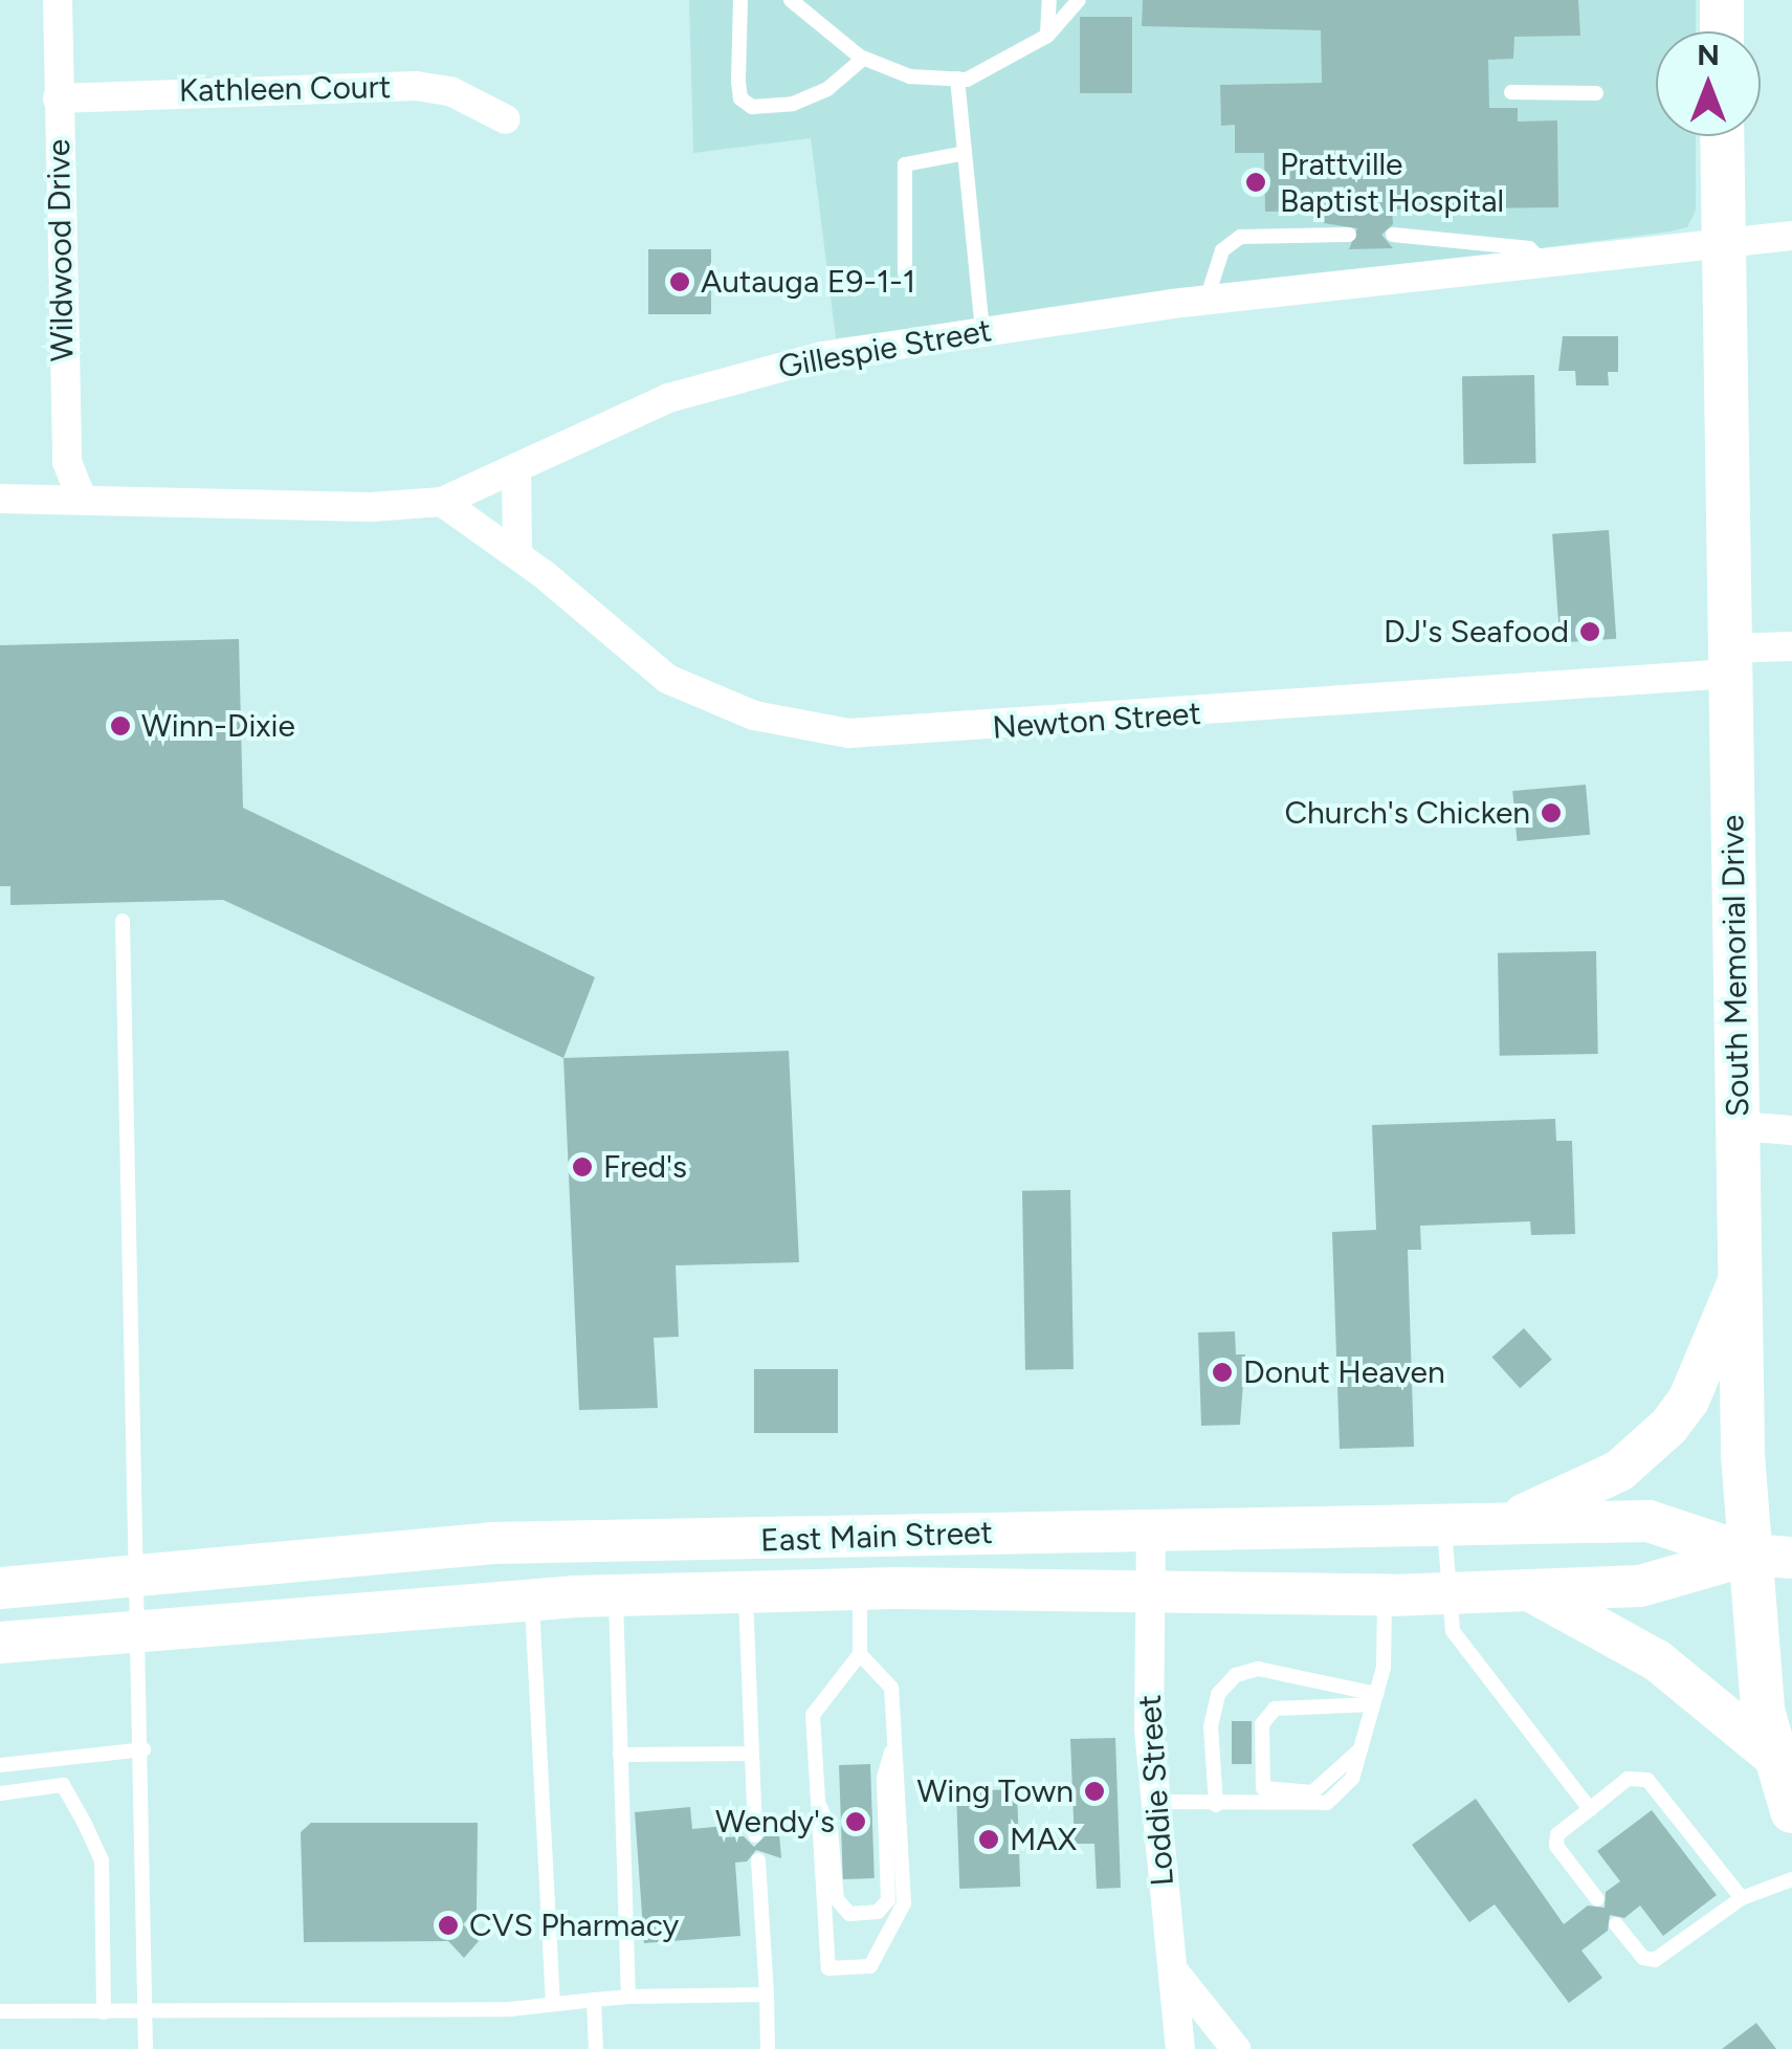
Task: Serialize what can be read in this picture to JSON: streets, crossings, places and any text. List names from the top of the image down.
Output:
{
  "streets": {
    "main road": ["South Memorial Drive", "East Main Street"],
    "street": [
      "Kathleen Court",
      "Wildwood Drive",
      "Gillespie Street",
      "Newton Street",
      "Loddie Street"
    ]
  },
  "crossings": [
    ["Kathleen Court", "Wildwood Drive"],
    ["Wildwood Drive", "Gillespie Street"],
    ["Gillespie Street", "Newton Street"],
    ["Gillespie Street", "South Memorial Drive"],
    ["Newton Street", "South Memorial Drive"],
    ["South Memorial Drive", "East Main Street"],
    ["East Main Street", "Loddie Street"]
  ],
  "places": [
    "Prattville Baptist Hospital",
    "Autauga E9-1-1",
    "DJ's Seafood",
    "Winn-Dixie",
    "Church's Chicken",
    "Fred's",
    "Donut Heaven",
    "Wing Town",
    "Wendy's",
    "MAX",
    "CVS Pharmacy"
  ],
  "north": "top"
}
